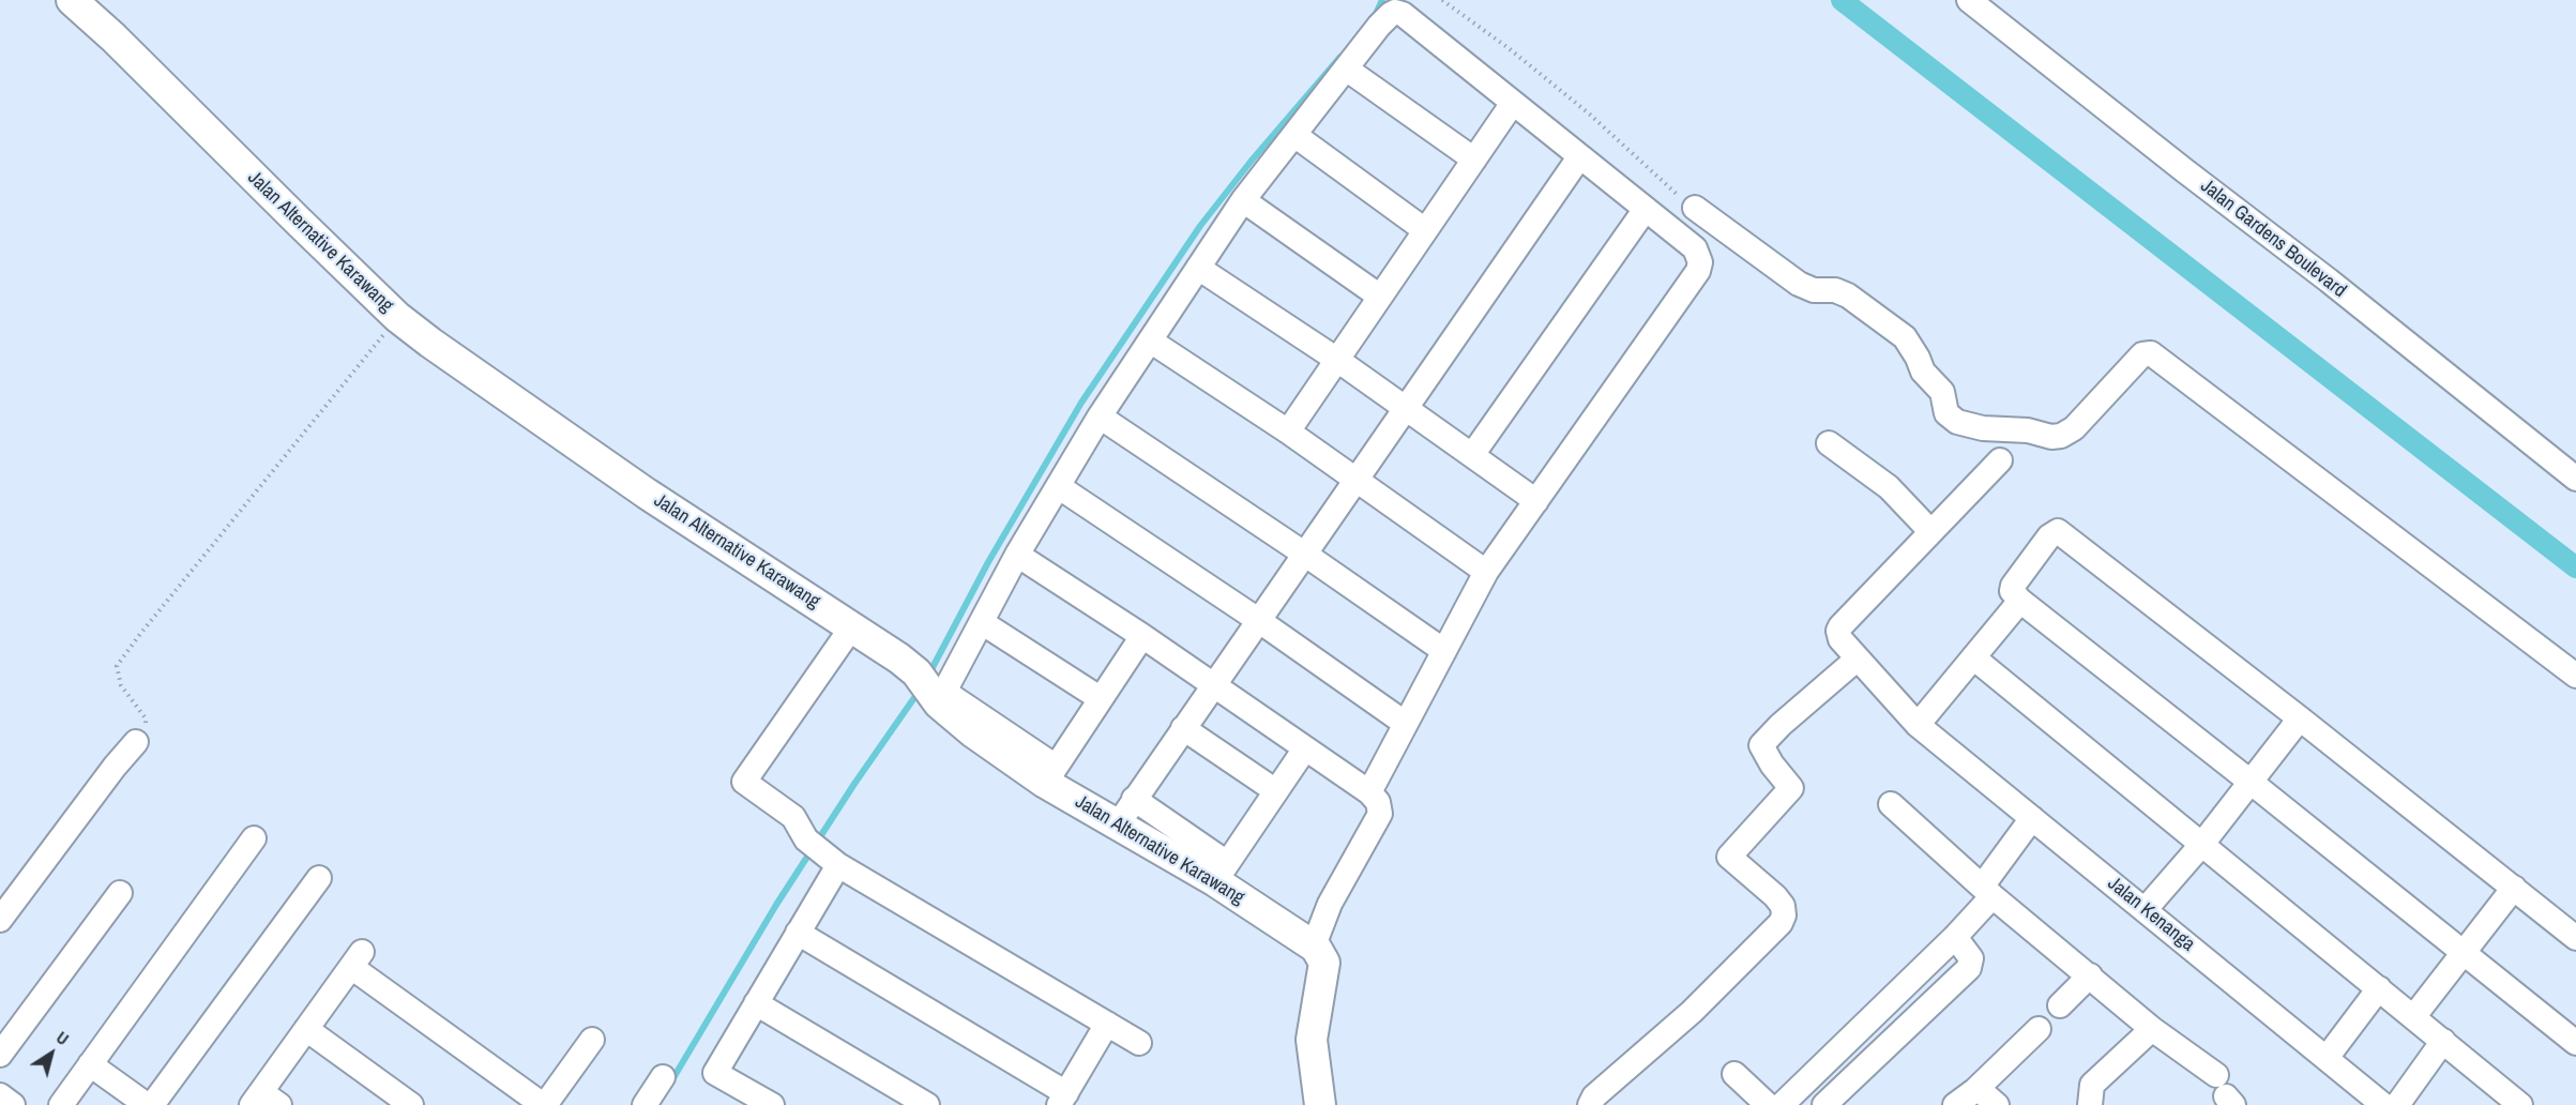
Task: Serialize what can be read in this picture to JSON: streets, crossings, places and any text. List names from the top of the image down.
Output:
{
  "streets": {
    "street": ["Jalan Gardens Boulevard", "Jalan Alternative Karawang", "Jalan Kenanga"]
  },
  "north": "top right"
}
